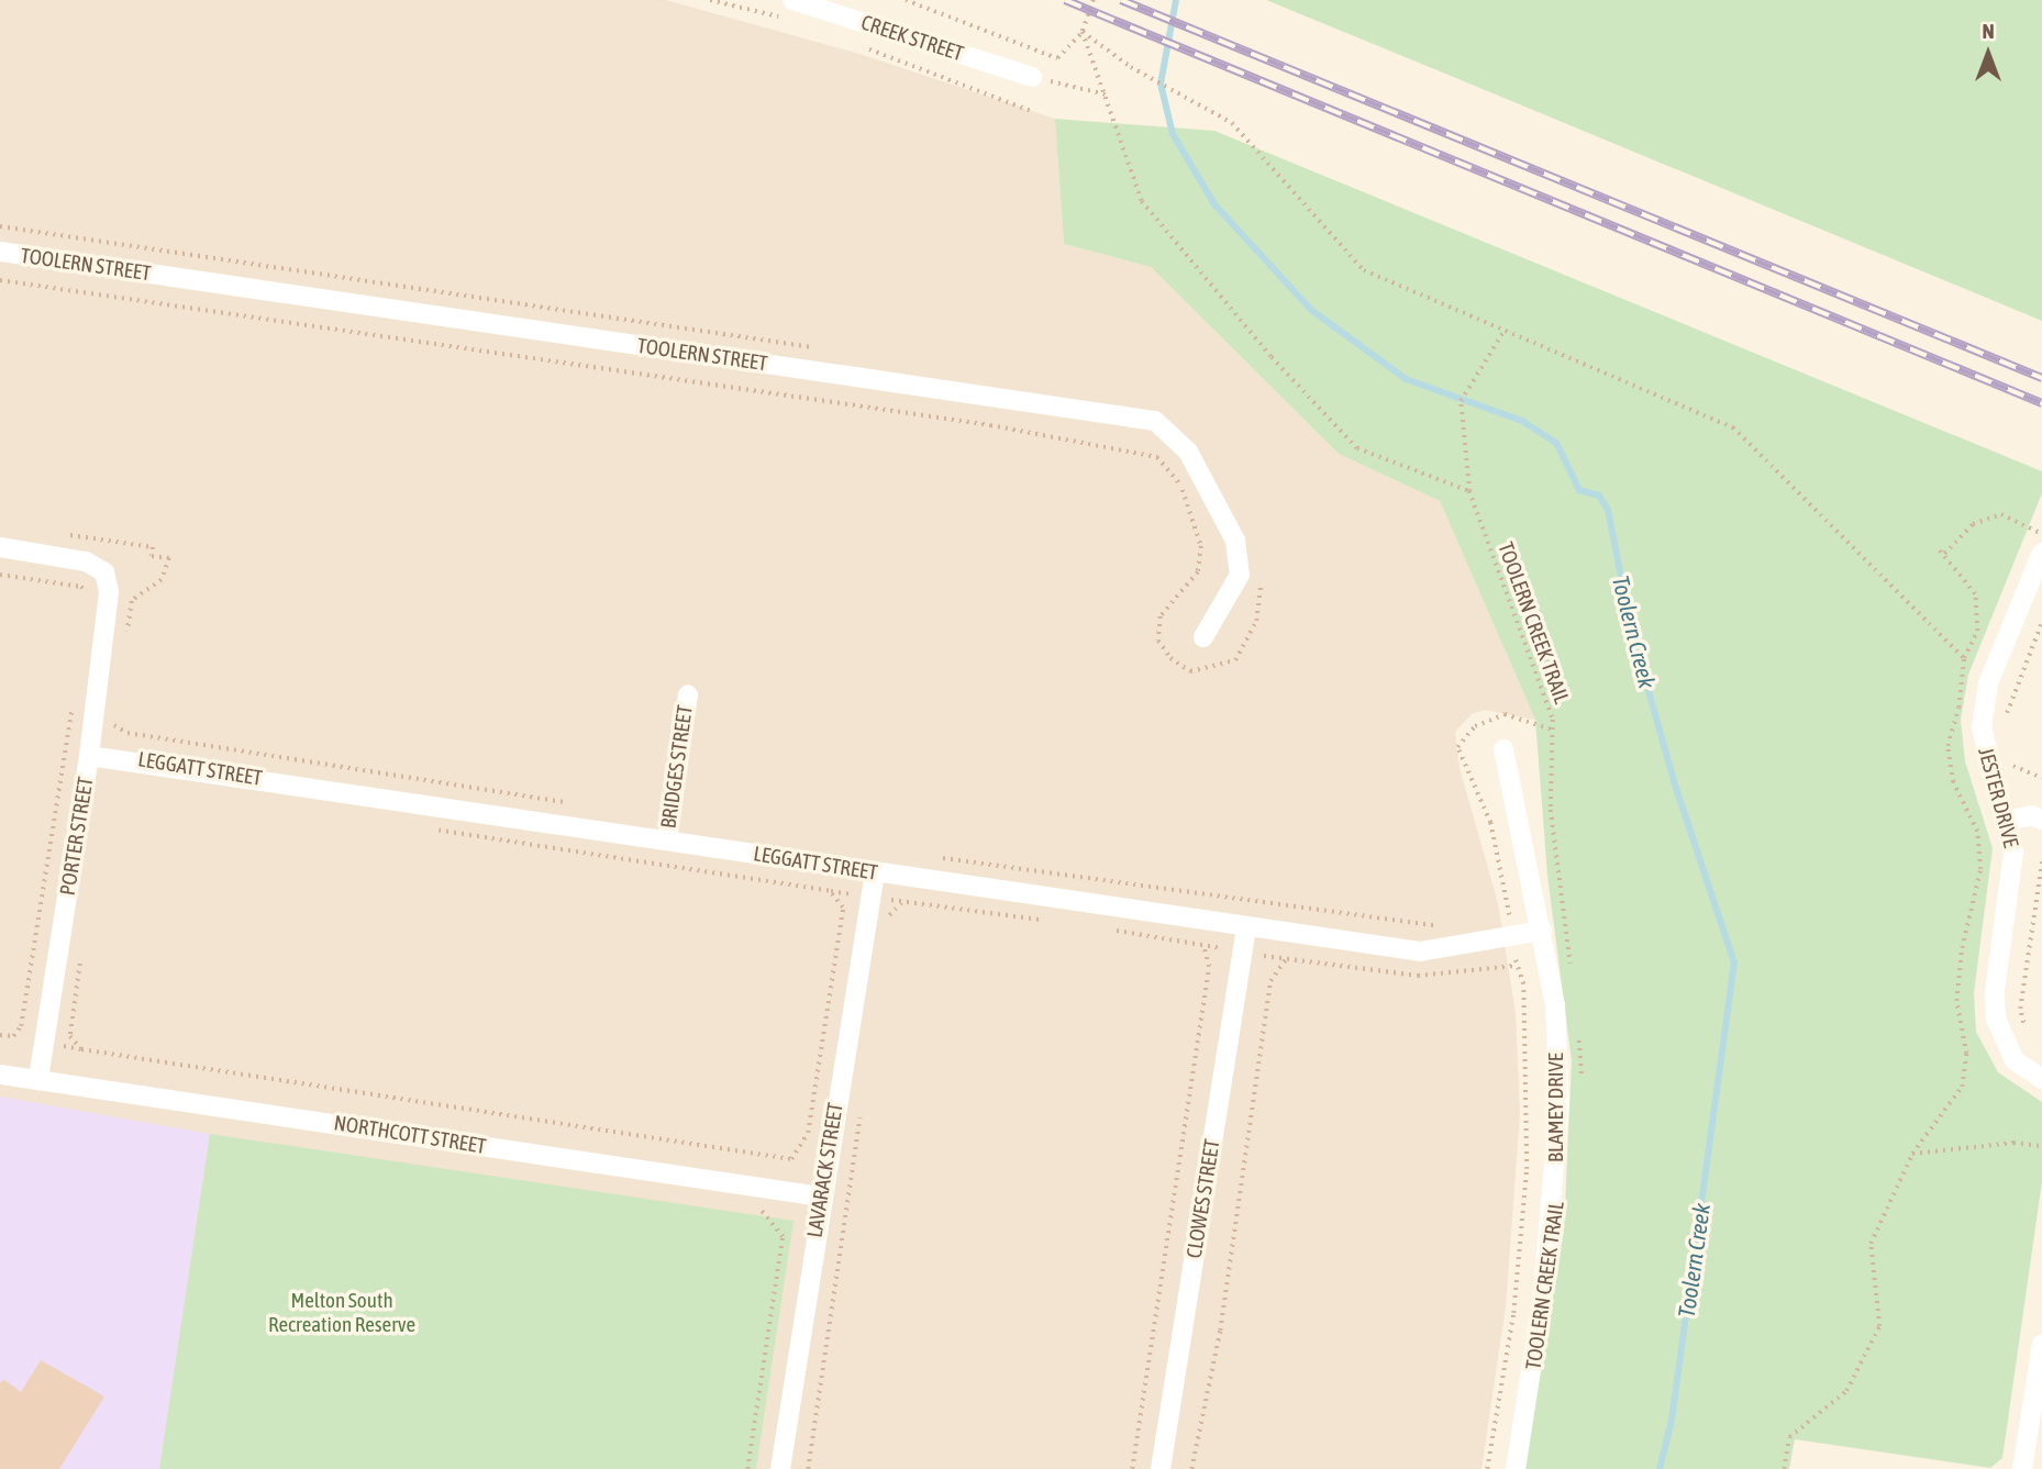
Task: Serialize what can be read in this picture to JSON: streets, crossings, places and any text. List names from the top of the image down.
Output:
{
  "streets": {
    "street": [
      "CREEK STREET",
      "TOOLERN STREET",
      "BRIDGES STREET",
      "LEGGATT STREET",
      "JESTER DRIVE",
      "PORTER STREET",
      "BLAMEY DRIVE",
      "NORTHCOTT STREET",
      "LAVARACK STREET",
      "CLOWES STREET"
    ],
    "path": ["TOOLERN CREEK TRAIL"]
  },
  "crossings": [
    ["BRIDGES STREET", "LEGGATT STREET"],
    ["LEGGATT STREET", "PORTER STREET"],
    ["LEGGATT STREET", "BLAMEY DRIVE"],
    ["LEGGATT STREET", "LAVARACK STREET"],
    ["LEGGATT STREET", "CLOWES STREET"],
    ["PORTER STREET", "NORTHCOTT STREET"],
    ["NORTHCOTT STREET", "LAVARACK STREET"]
  ],
  "water": ["Toolern Creek"],
  "parks": ["Melton South Recreation Reserve"],
  "north": "top"
}
